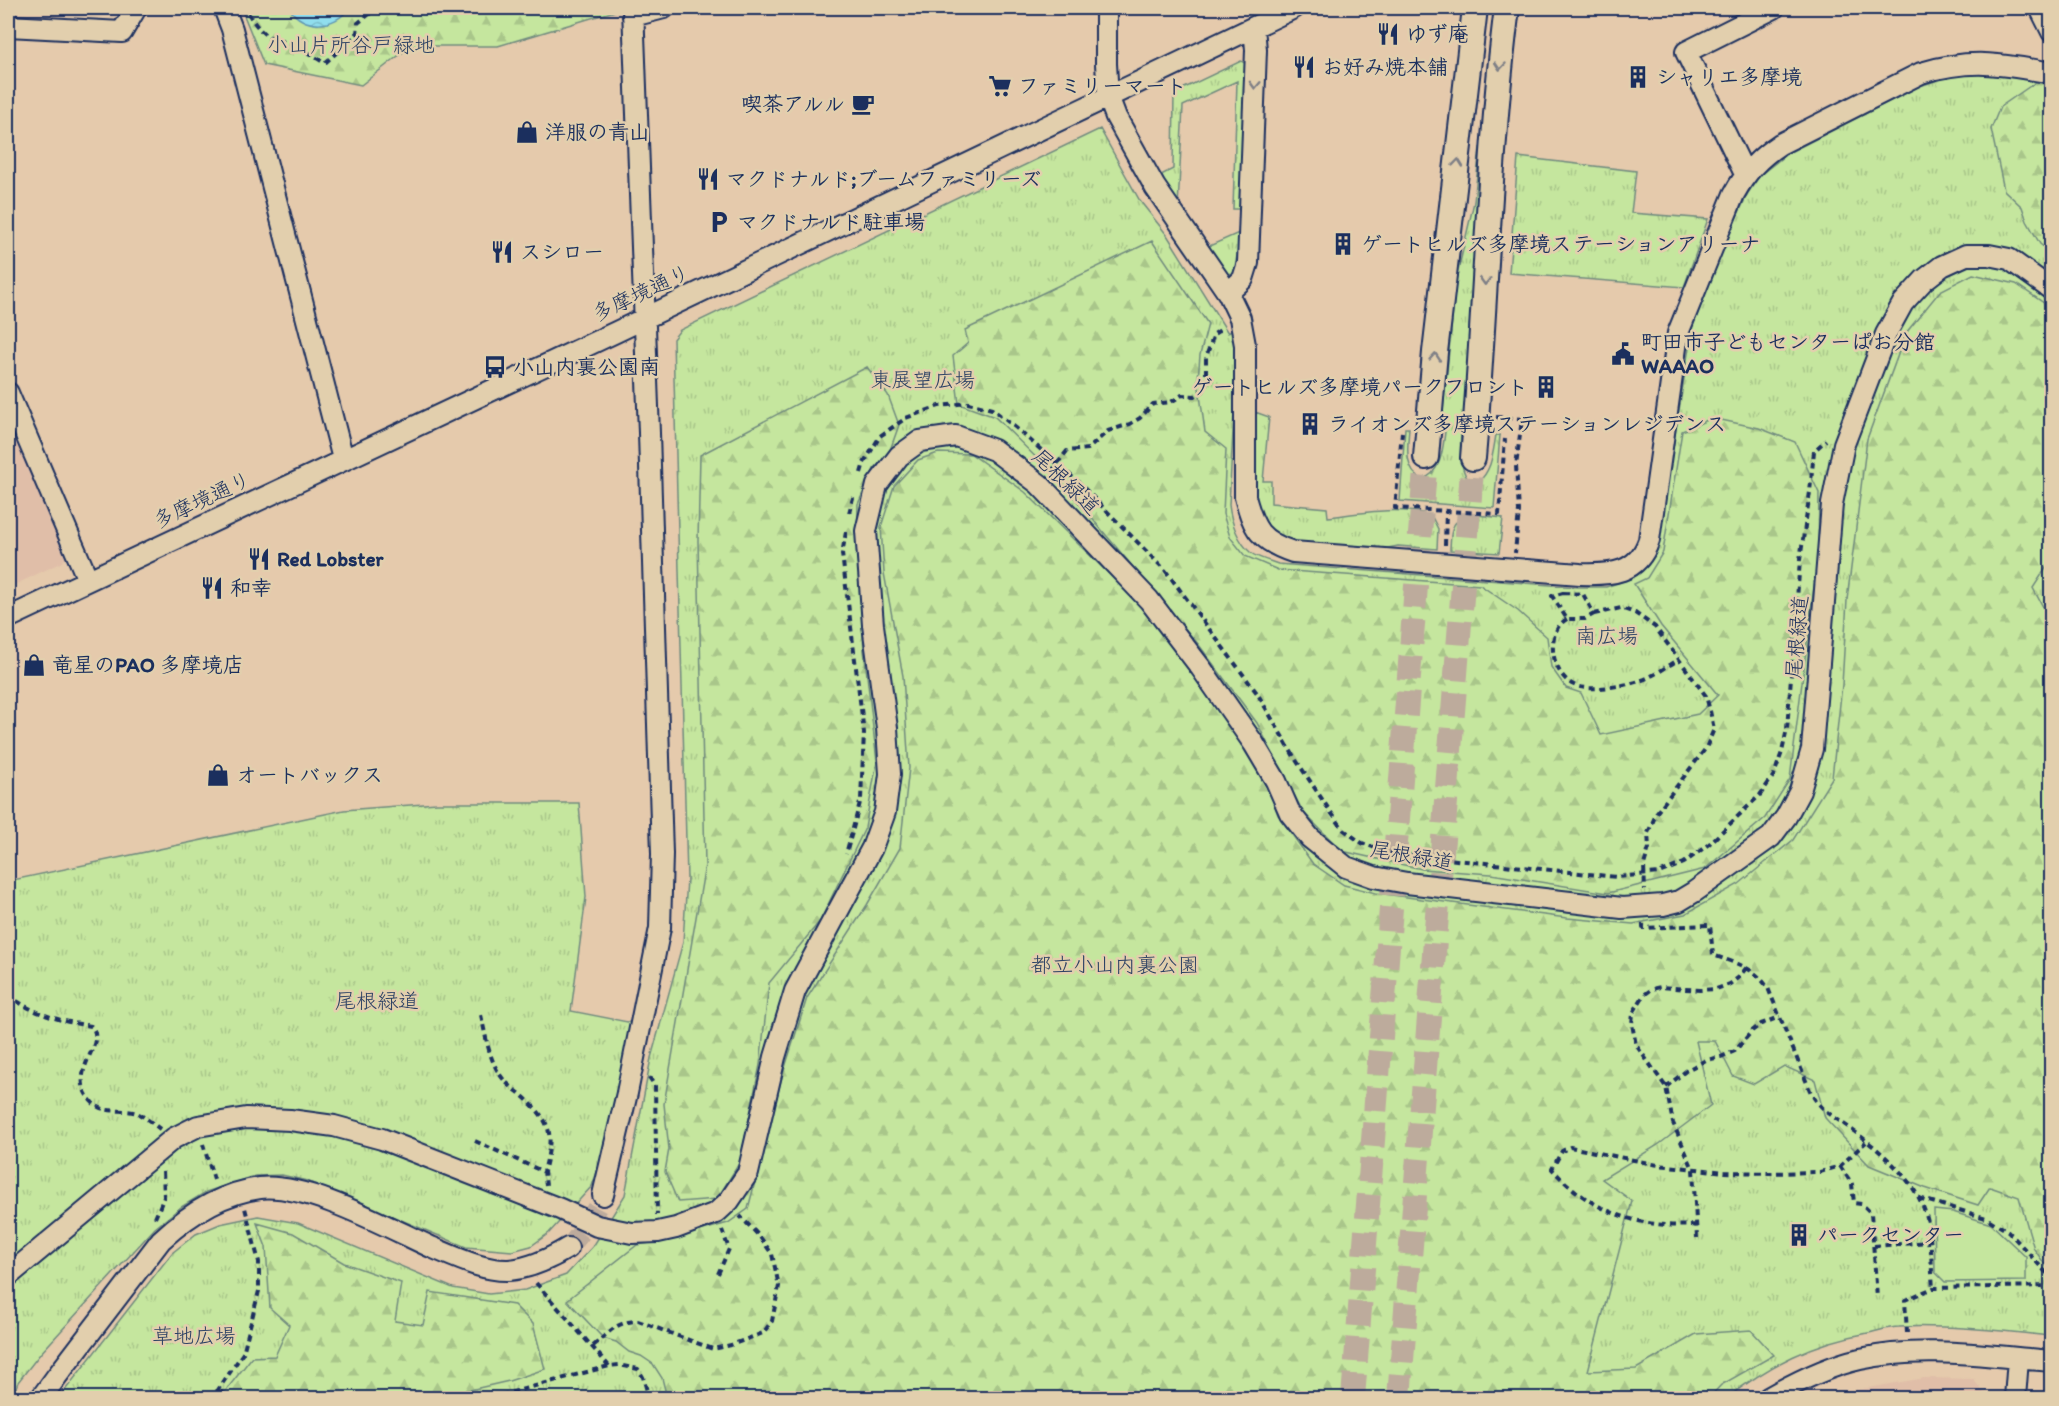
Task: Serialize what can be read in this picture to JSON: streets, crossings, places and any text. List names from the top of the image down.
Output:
{
  "streets": {
    "street": ["多摩境通り", "尾根緑道"]
  },
  "parks": [
    "小山片所谷戸緑地",
    "東展望広場",
    "南広場",
    "都立小山内裏公園",
    "尾根緑道",
    "草地広場"
  ],
  "places": {
    "restaurant": [
      "ゆず庵",
      "お好み焼本舗",
      "マクドナルド;ブームファミリーズ",
      "スシロー",
      "Red Lobster",
      "和幸"
    ],
    "building": [
      "シャリエ多摩境",
      "ゲートヒルズ多摩境ステーションアリーナ",
      "ゲートヒルズ多摩境パークフロント",
      "ライオンズ多摩境ステーションレジデンス",
      "パークセンター"
    ],
    "supermarket": ["ファミリーマート"],
    "cafe": ["喫茶アルル"],
    "shop": ["洋服の青山", "竜星のPAO 多摩境店", "オートバックス"],
    "parking": ["マクドナルド駐車場"],
    "public building": ["町田市子どもセンターぱお分館 WAAAO"],
    "bus stop": ["小山内裏公園南"]
  }
}
